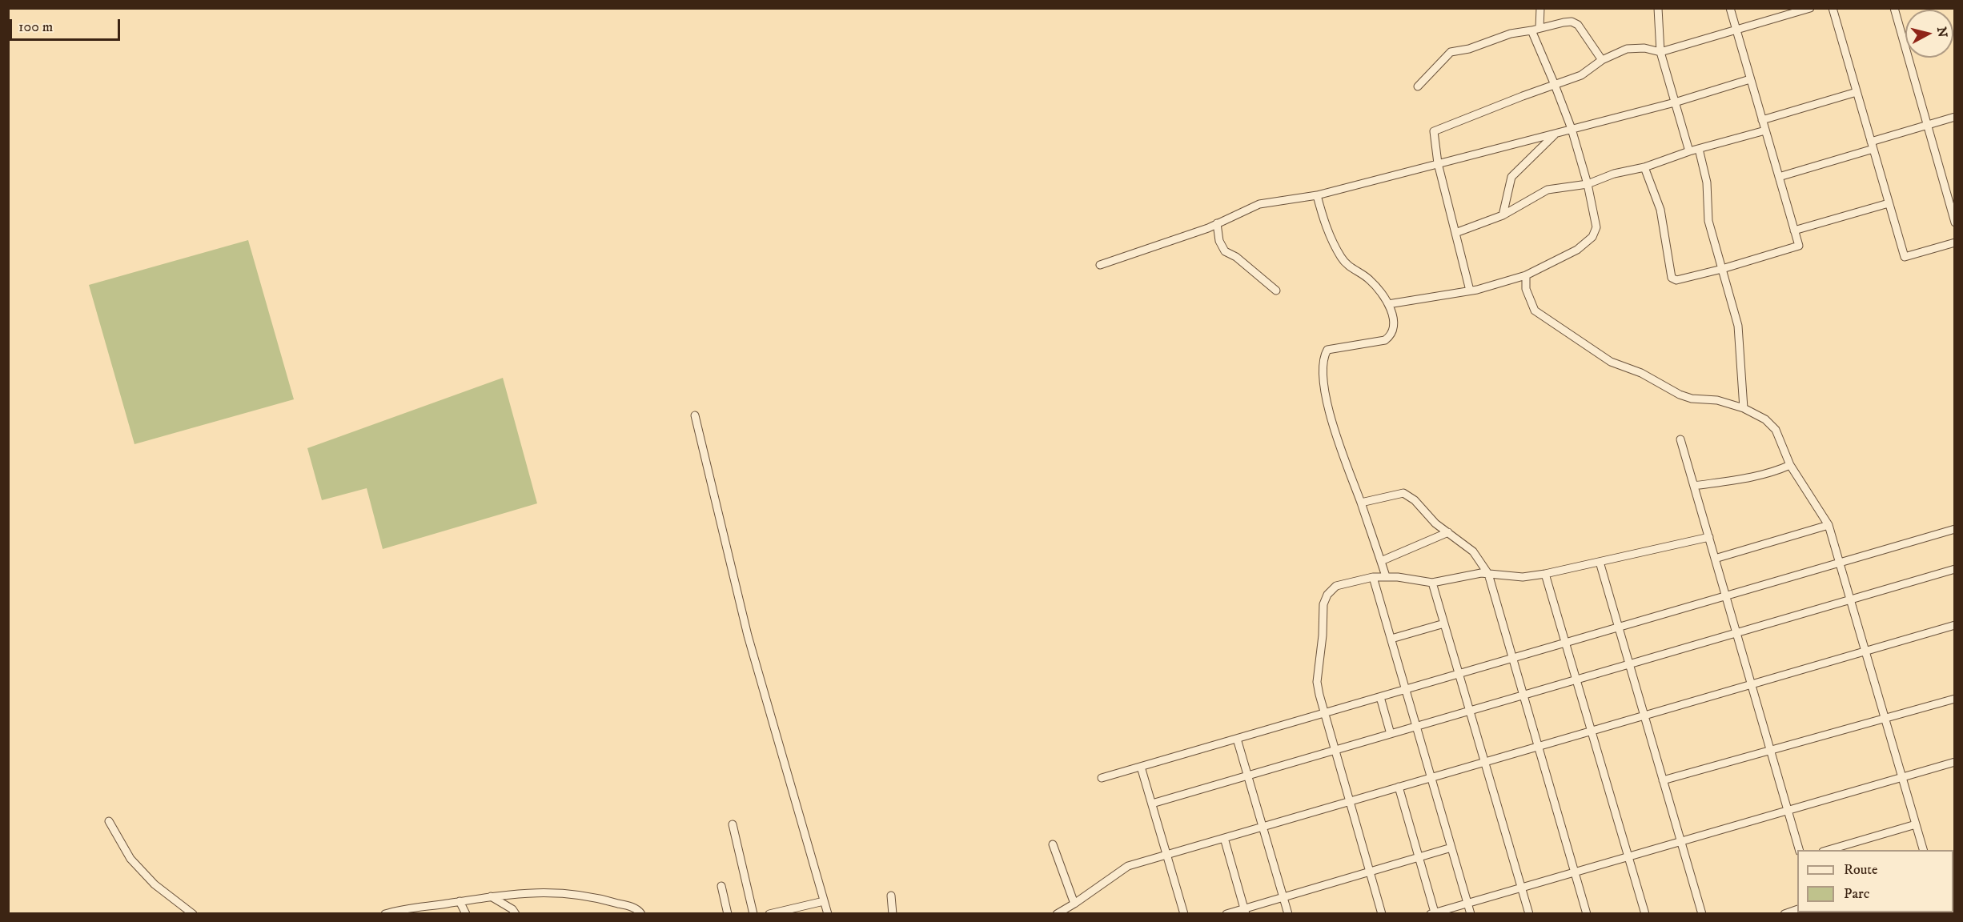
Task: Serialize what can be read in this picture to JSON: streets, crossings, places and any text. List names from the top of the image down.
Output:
{
  "legend": ["Route", "Parc"],
  "scale_bar": "100 m",
  "north": "right"
}
